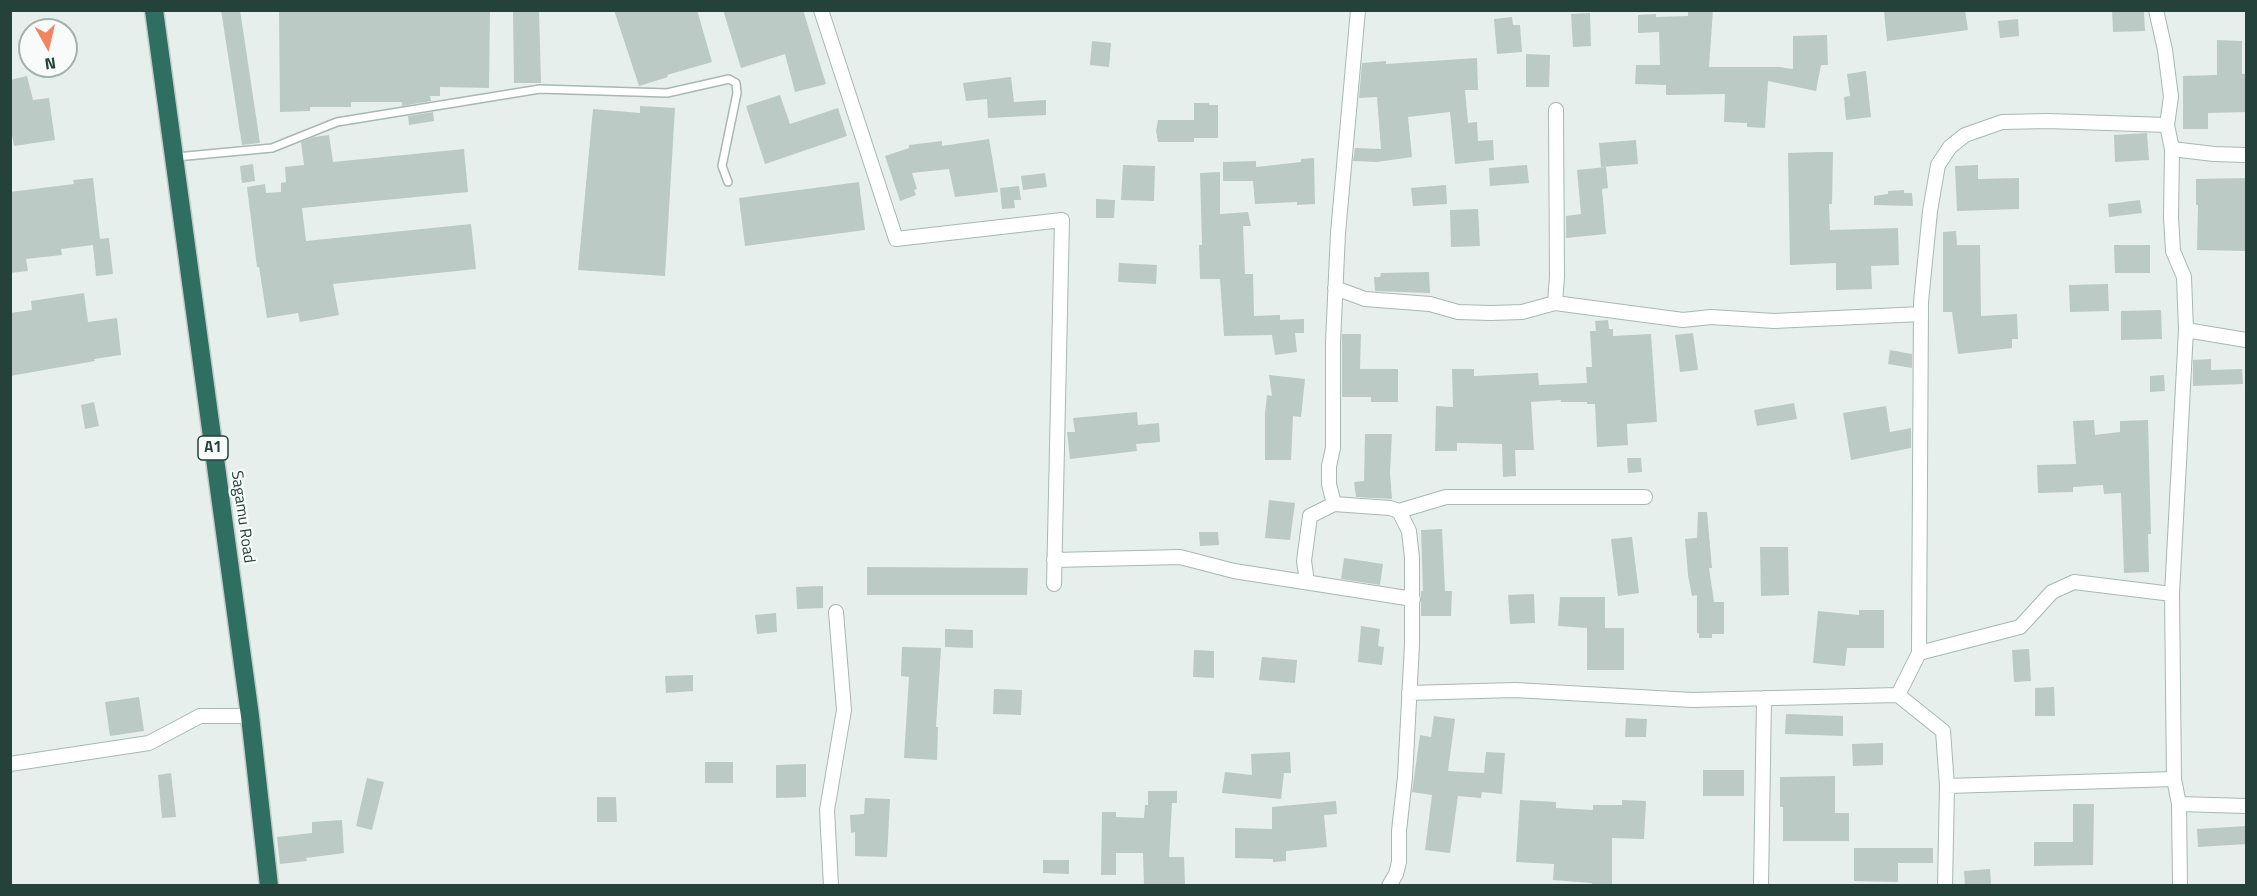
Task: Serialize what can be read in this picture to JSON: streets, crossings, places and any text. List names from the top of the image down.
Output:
{
  "streets": {
    "highway": ["A1", "Sagamu Road"]
  },
  "north": "bottom"
}
